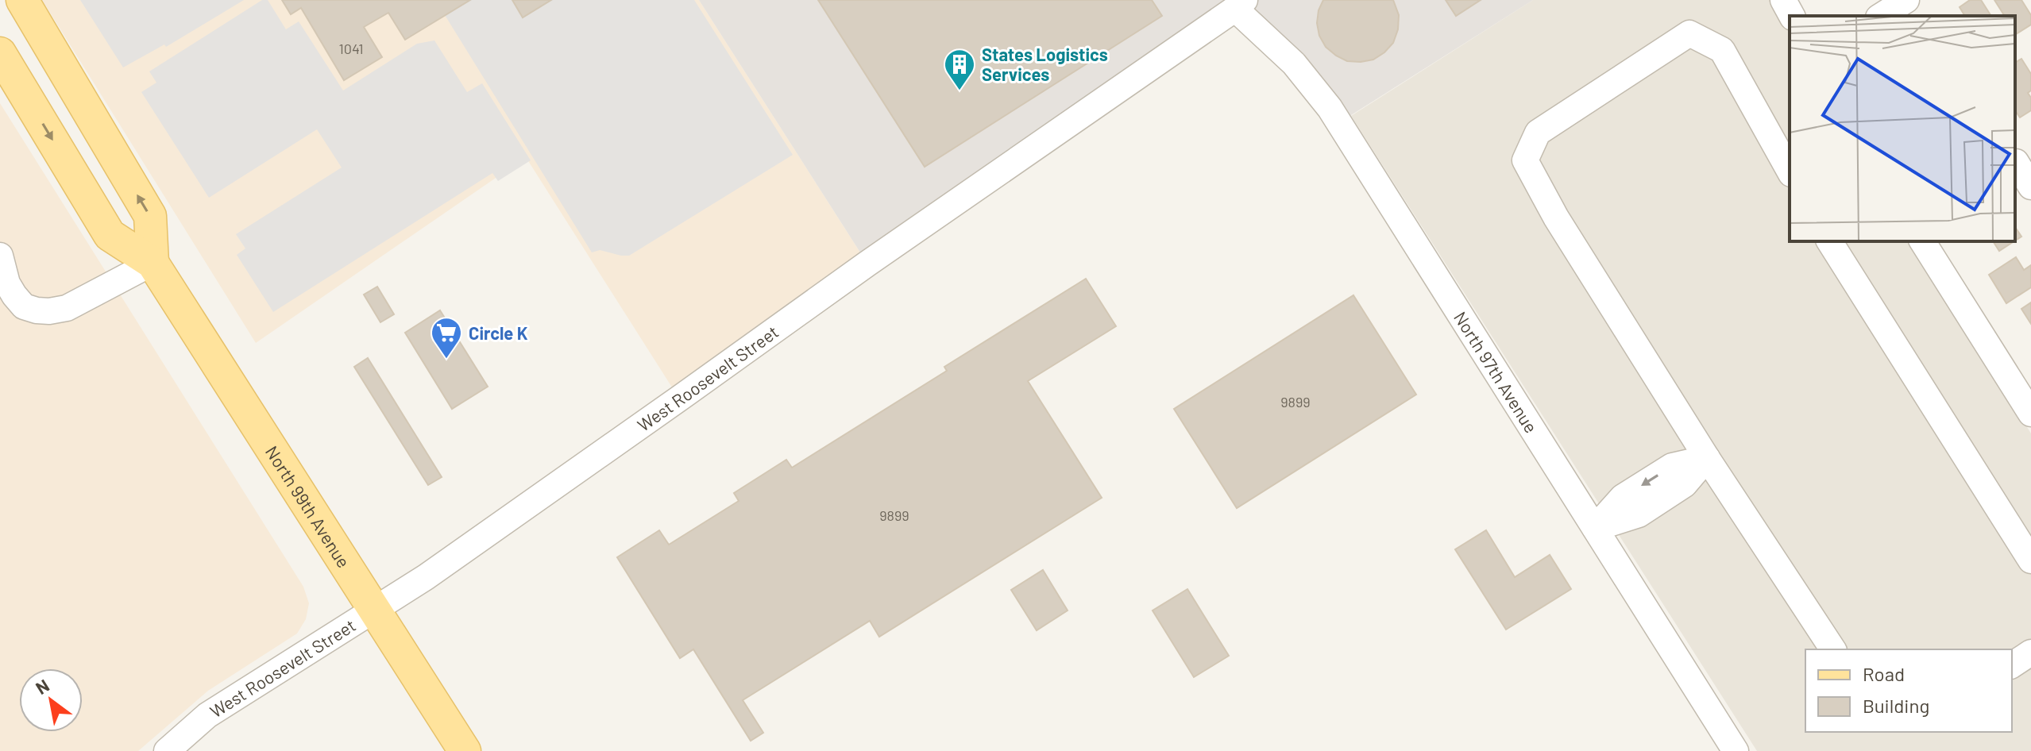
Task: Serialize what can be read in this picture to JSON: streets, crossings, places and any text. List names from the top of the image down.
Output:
{
  "streets": {
    "main road": ["North 99th Avenue"],
    "street": ["North 97th Avenue", "West Roosevelt Street"]
  },
  "crossings": [
    ["North 97th Avenue", "West Roosevelt Street"],
    ["West Roosevelt Street", "North 99th Avenue"]
  ],
  "places": {
    "building": ["States Logistics Services"],
    "supermarket": ["Circle K"]
  },
  "house_numbers": ["1041", "9899", "9899"],
  "legend": ["Road", "Building"],
  "north": "top left"
}
